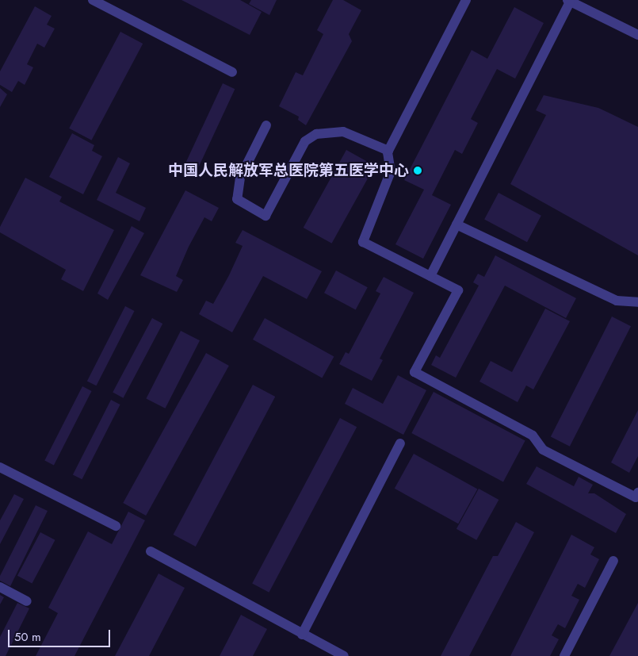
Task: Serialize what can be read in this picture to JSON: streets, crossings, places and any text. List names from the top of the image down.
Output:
{
  "places": ["中国人民解放军总医院第五医学中心"],
  "scale_bar": "50 m"
}
